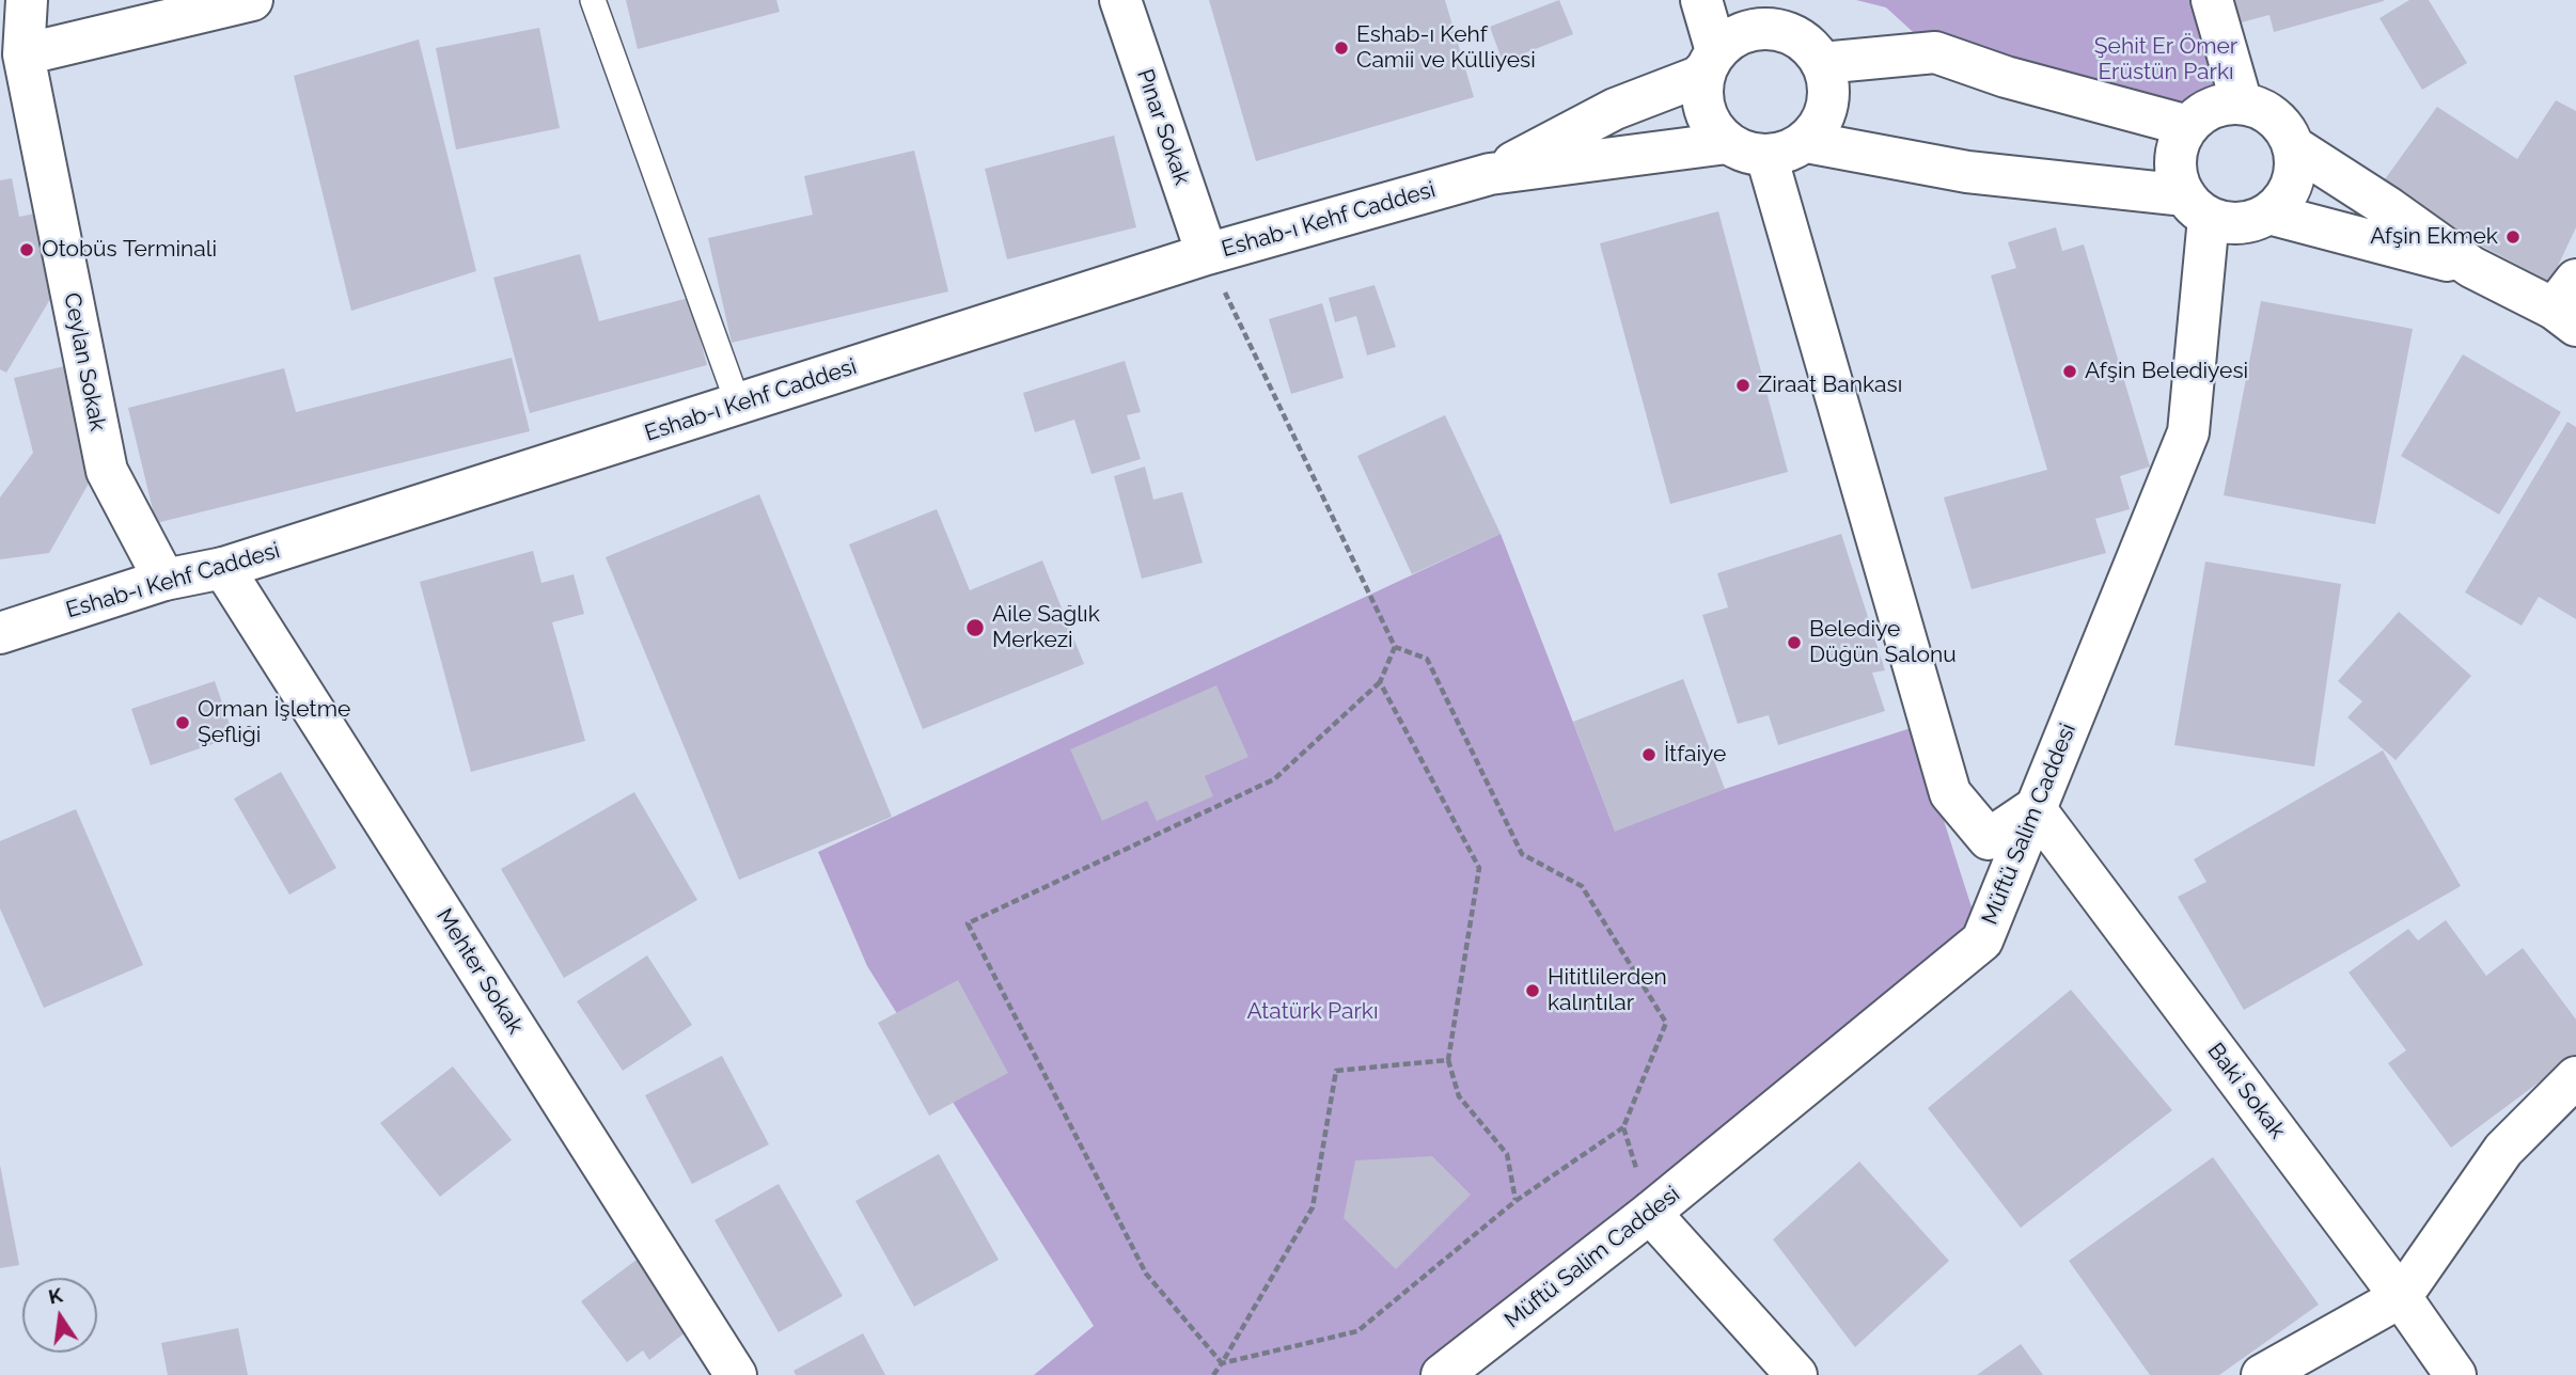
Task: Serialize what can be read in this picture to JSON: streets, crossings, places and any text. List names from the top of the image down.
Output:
{
  "streets": {
    "street": [
      "Pınar Sokak",
      "Eshab-ı Kehf Caddesi",
      "Ceylan Sokak",
      "Müftü Salim Caddesi",
      "Mehter Sokak",
      "Baki Sokak"
    ]
  },
  "crossings": [
    ["Pınar Sokak", "Eshab-ı Kehf Caddesi"],
    ["Eshab-ı Kehf Caddesi", "Ceylan Sokak"],
    ["Eshab-ı Kehf Caddesi", "Mehter Sokak"],
    ["Müftü Salim Caddesi", "Baki Sokak"]
  ],
  "parks": ["Şehit Er Ömer Erüstün Parkı", "Atatürk Parkı"],
  "places": [
    "Eshab-ı Kehf Camii ve Külliyesi",
    "Afşin Ekmek",
    "Otobüs Terminali",
    "Afşin Belediyesi",
    "Ziraat Bankası",
    "Aile Sağlık Merkezi",
    "Belediye Düğün Salonu",
    "Orman İşletme Şefliği",
    "İtfaiye",
    "Hititlilerden kalıntılar"
  ],
  "north": "top"
}
